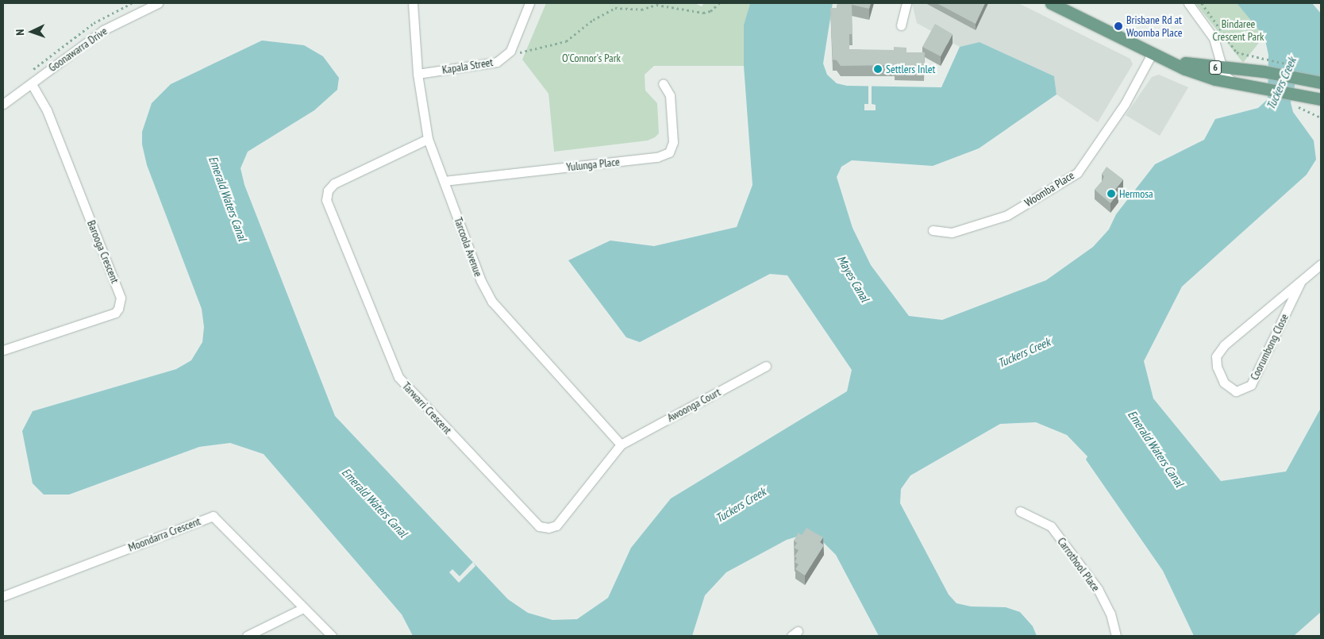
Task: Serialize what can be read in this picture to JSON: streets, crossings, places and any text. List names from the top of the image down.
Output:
{
  "streets": {
    "main road": ["6"],
    "street": [
      "Goonawarra Drive",
      "Kapala Street",
      "Yulunga Place",
      "Woomba Place",
      "Tarcoola Avenue",
      "Barooga Crescent",
      "Coorumbong Close",
      "Awoonga Court",
      "Tarwarri Crescent",
      "Moondarra Crescent",
      "Carrothool Place"
    ]
  },
  "crossings": [
    ["Goonawarra Drive", "Barooga Crescent"],
    ["Kapala Street", "Tarcoola Avenue"],
    ["6", "Woomba Place"],
    ["Yulunga Place", "Tarcoola Avenue"],
    ["Tarcoola Avenue", "Awoonga Court"],
    ["Tarcoola Avenue", "Tarwarri Crescent"],
    ["Awoonga Court", "Tarwarri Crescent"]
  ],
  "water": ["Tuckers Creek", "Emerald Waters Canal", "Mayes Canal"],
  "parks": ["Bindaree Crescent Park", "O'Connor's Park"],
  "places": ["Brisbane Rd at Woomba Place", "Settlers Inlet", "Hermosa"],
  "north": "left"
}
